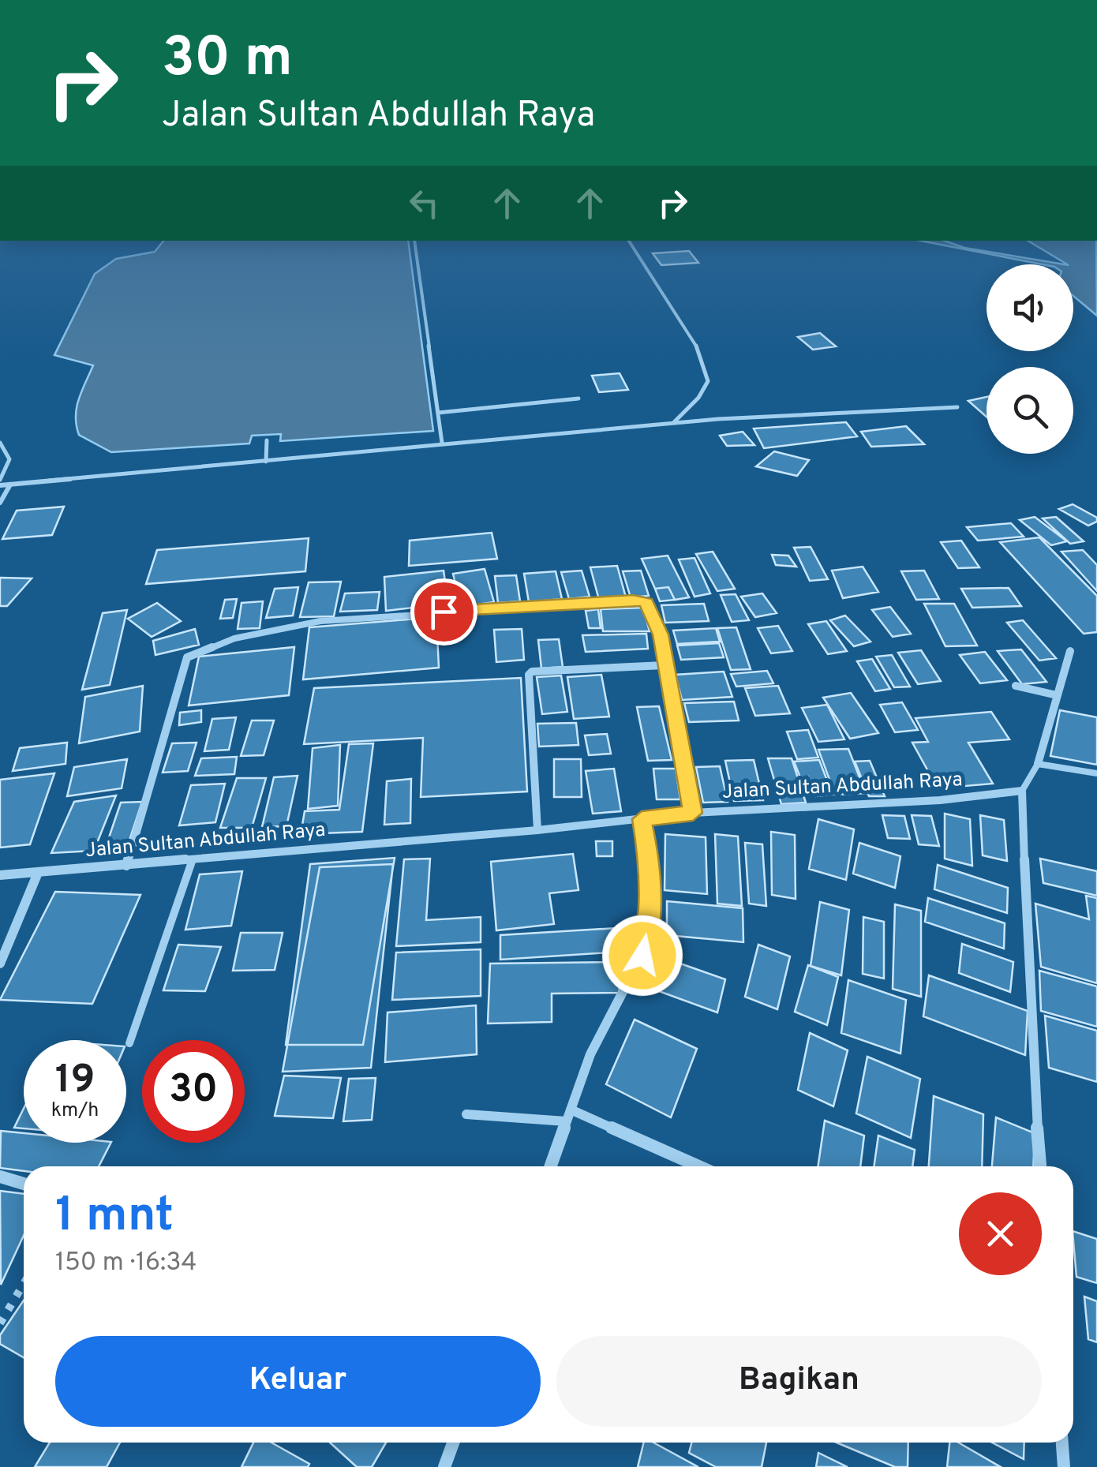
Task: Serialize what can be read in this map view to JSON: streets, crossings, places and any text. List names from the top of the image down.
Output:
{
  "streets": {
    "street": ["Jalan Sultan Abdullah Raya"]
  },
  "page": {
    "turn": ["30 m", "Jalan Sultan Abdullah Raya"],
    "speed": "19 km/h",
    "limit": "30",
    "heading": ["1 mnt", "150 m · 16:34"],
    "buttons": ["Keluar", "Bagikan"]
  }
}
